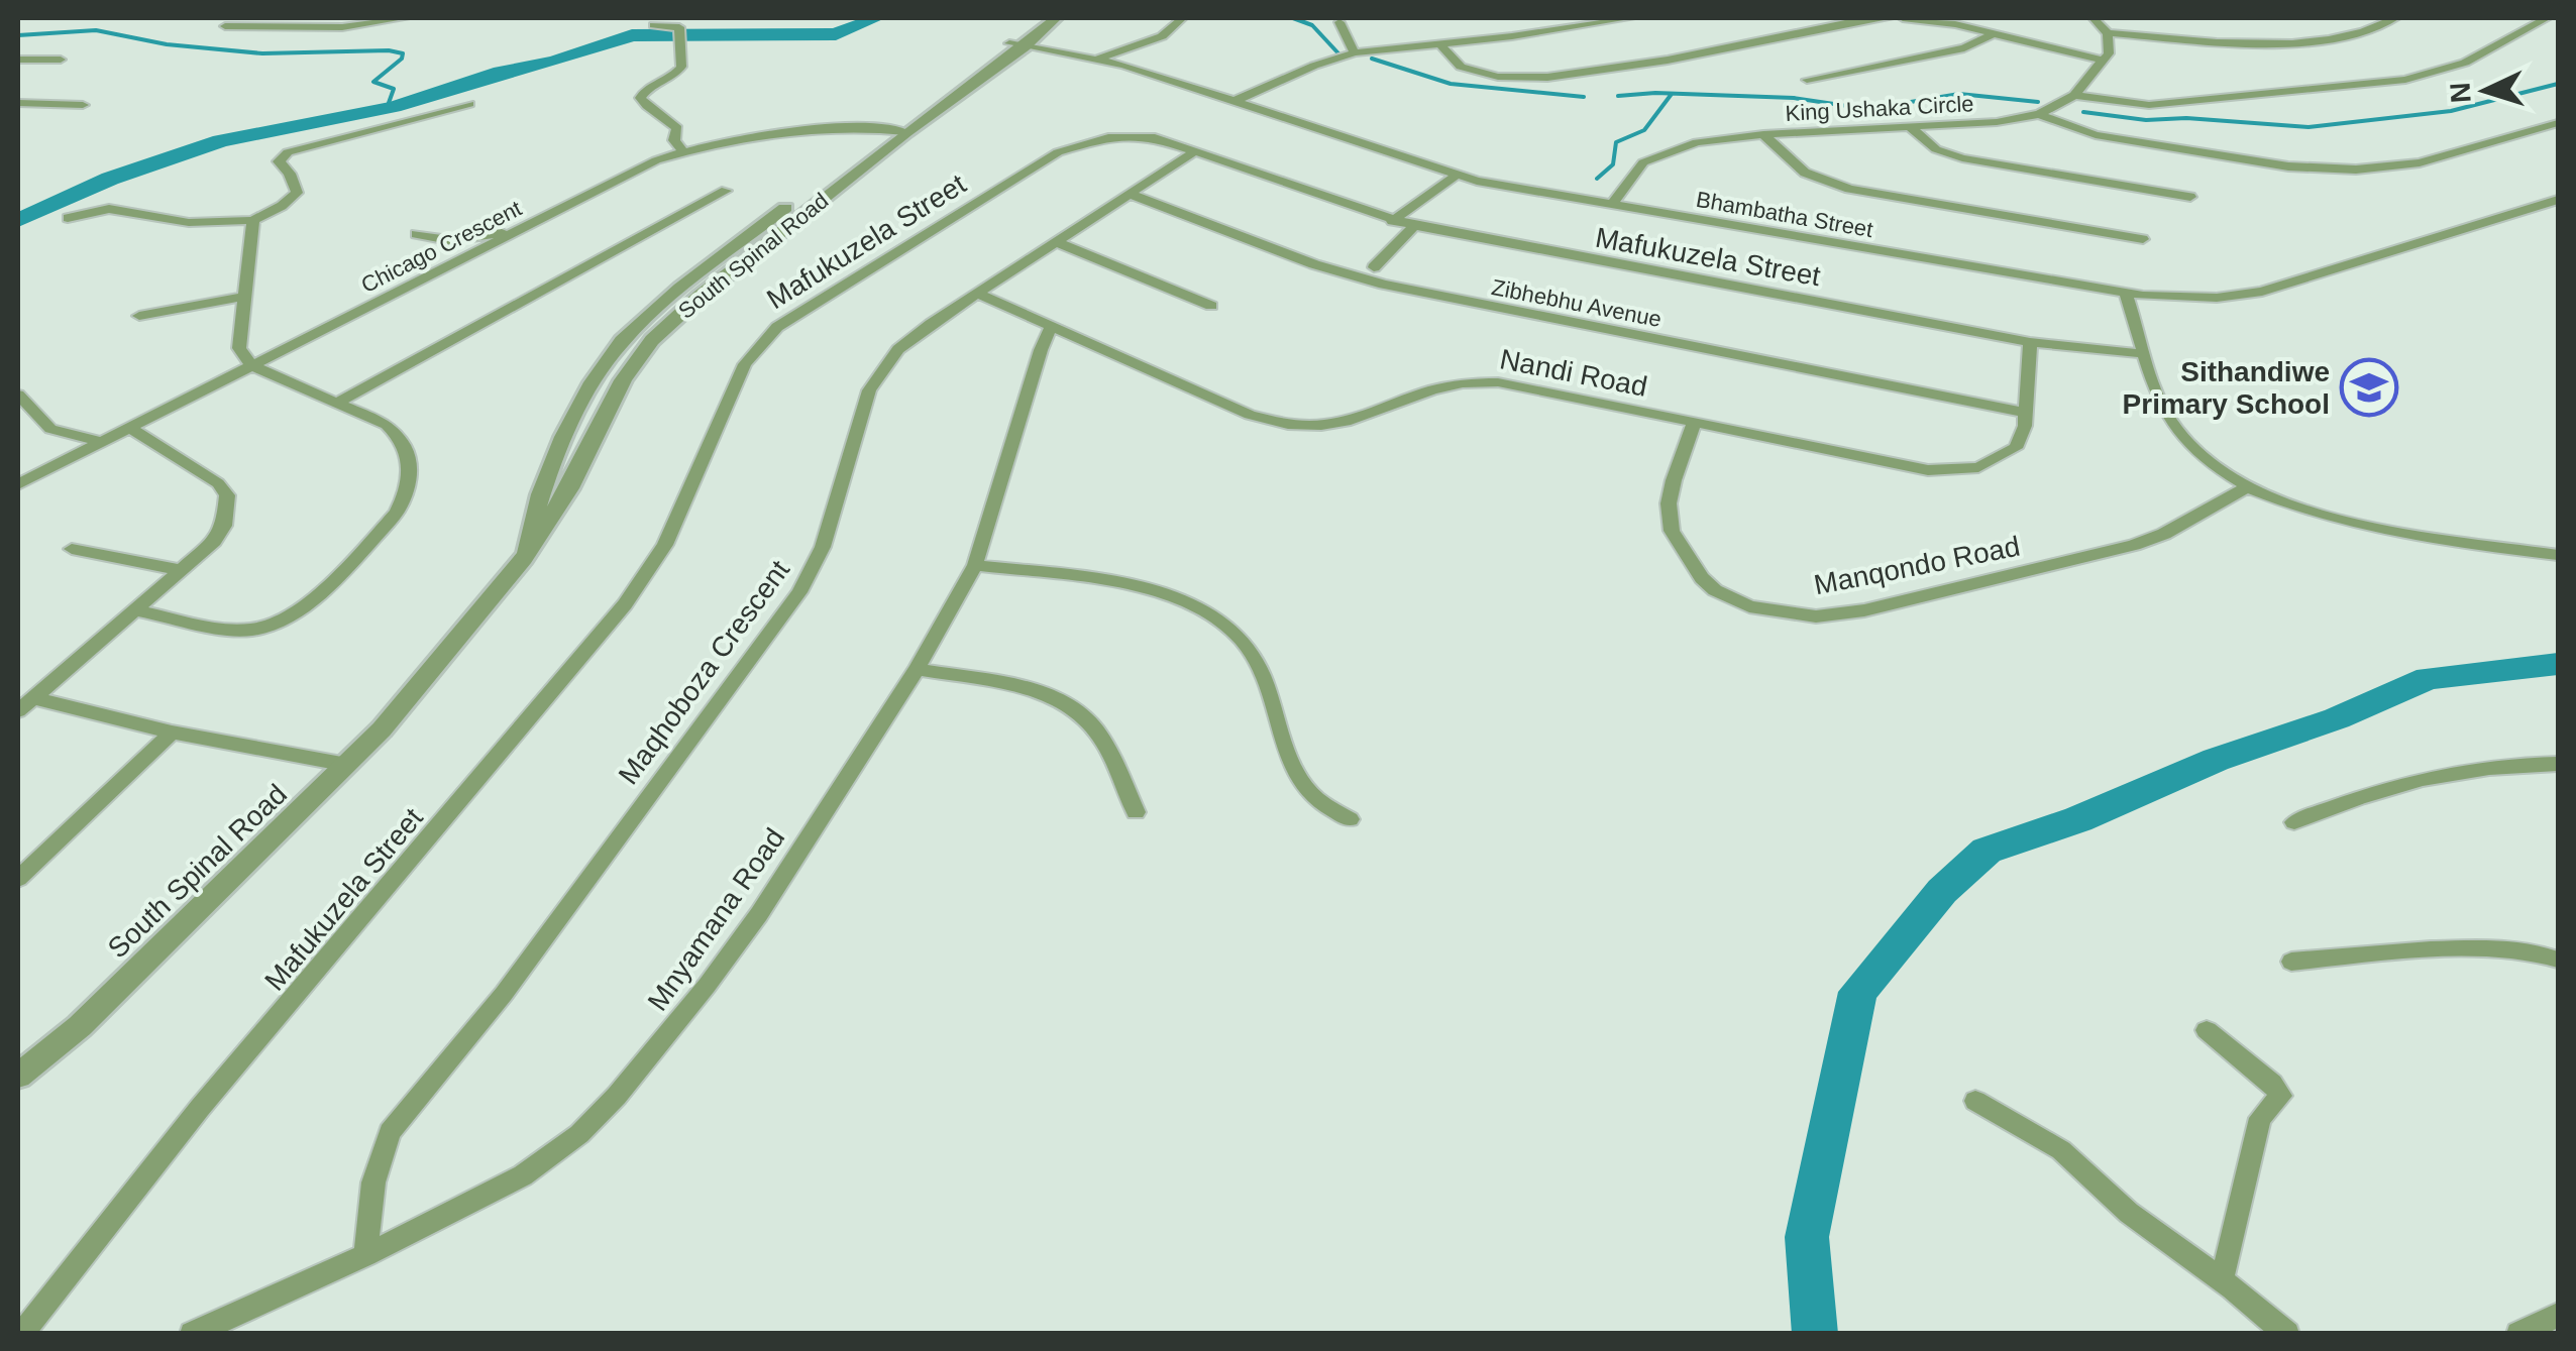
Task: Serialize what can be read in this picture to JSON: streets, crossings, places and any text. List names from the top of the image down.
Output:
{
  "streets": {
    "street": [
      "King Ushaka Circle",
      "Bhambatha Street",
      "Mafukuzela Street",
      "Chicago Crescent",
      "South Spinal Road",
      "Zibhebhu Avenue",
      "Nandi Road",
      "Manqondo Road",
      "Maqhoboza Crescent",
      "Mnyamana Road"
    ]
  },
  "crossings": [
    ["King Ushaka Circle", "Bhambatha Street"],
    ["Bhambatha Street", "South Spinal Road"],
    ["Mafukuzela Street", "Nandi Road"],
    ["Mafukuzela Street", "Maqhoboza Crescent"],
    ["Chicago Crescent", "South Spinal Road"],
    ["Zibhebhu Avenue", "Nandi Road"],
    ["Zibhebhu Avenue", "Maqhoboza Crescent"],
    ["Nandi Road", "Manqondo Road"],
    ["Nandi Road", "Maqhoboza Crescent"],
    ["Nandi Road", "Mnyamana Road"],
    ["Maqhoboza Crescent", "Mnyamana Road"]
  ],
  "places": {
    "school or university": ["Sithandiwe Primary School"]
  },
  "north": "left"
}
